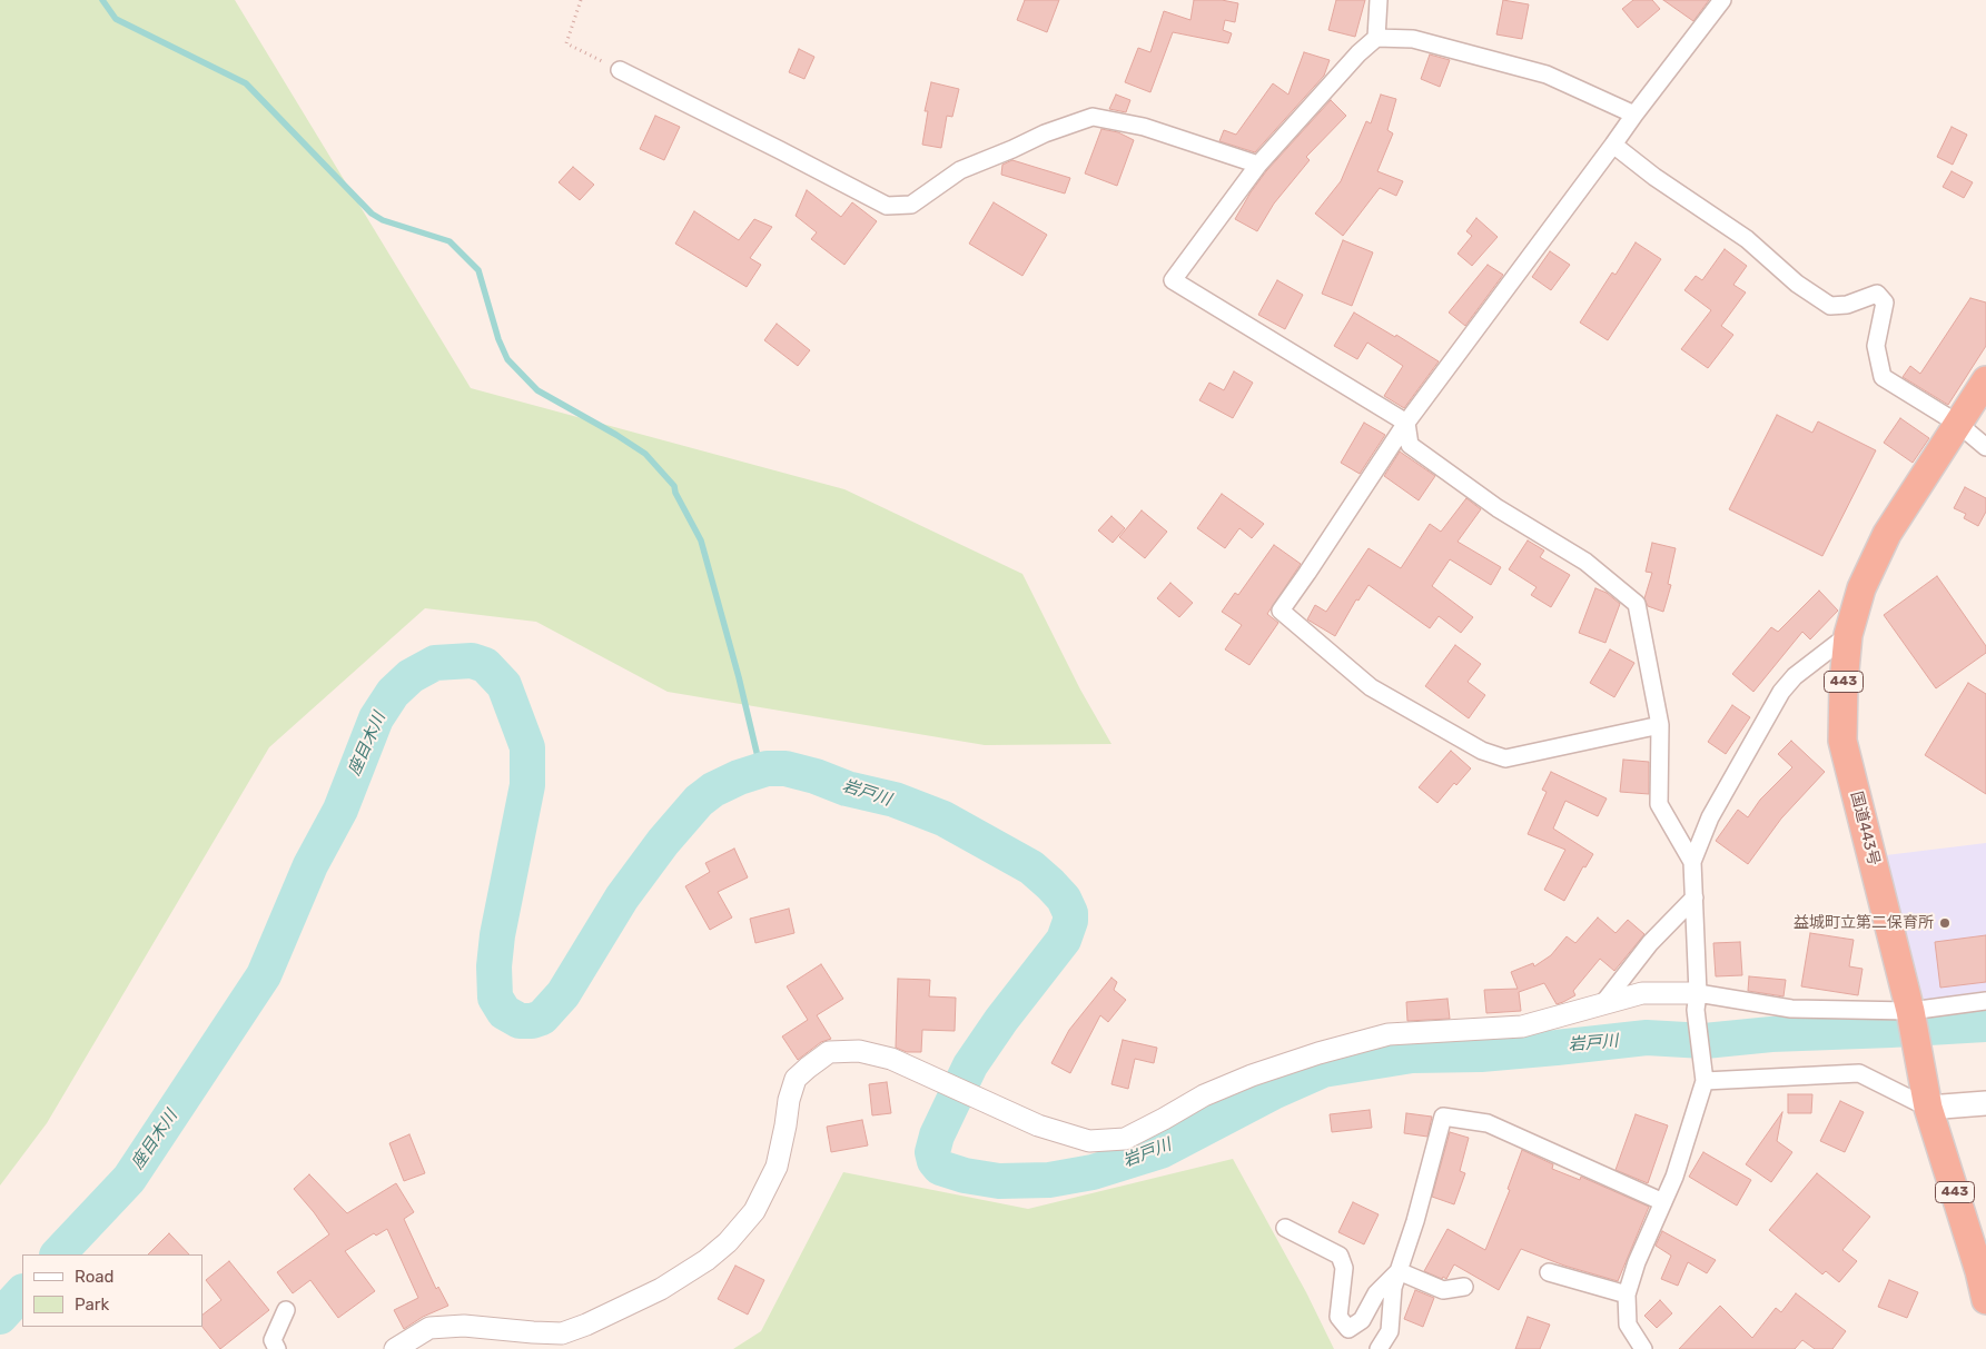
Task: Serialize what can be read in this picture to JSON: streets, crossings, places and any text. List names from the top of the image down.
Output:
{
  "streets": {
    "highway": ["443", "国道443号"]
  },
  "water": ["座目木川", "岩戸川"],
  "places": ["益城町立第二保育所"],
  "legend": ["Road", "Park"]
}
